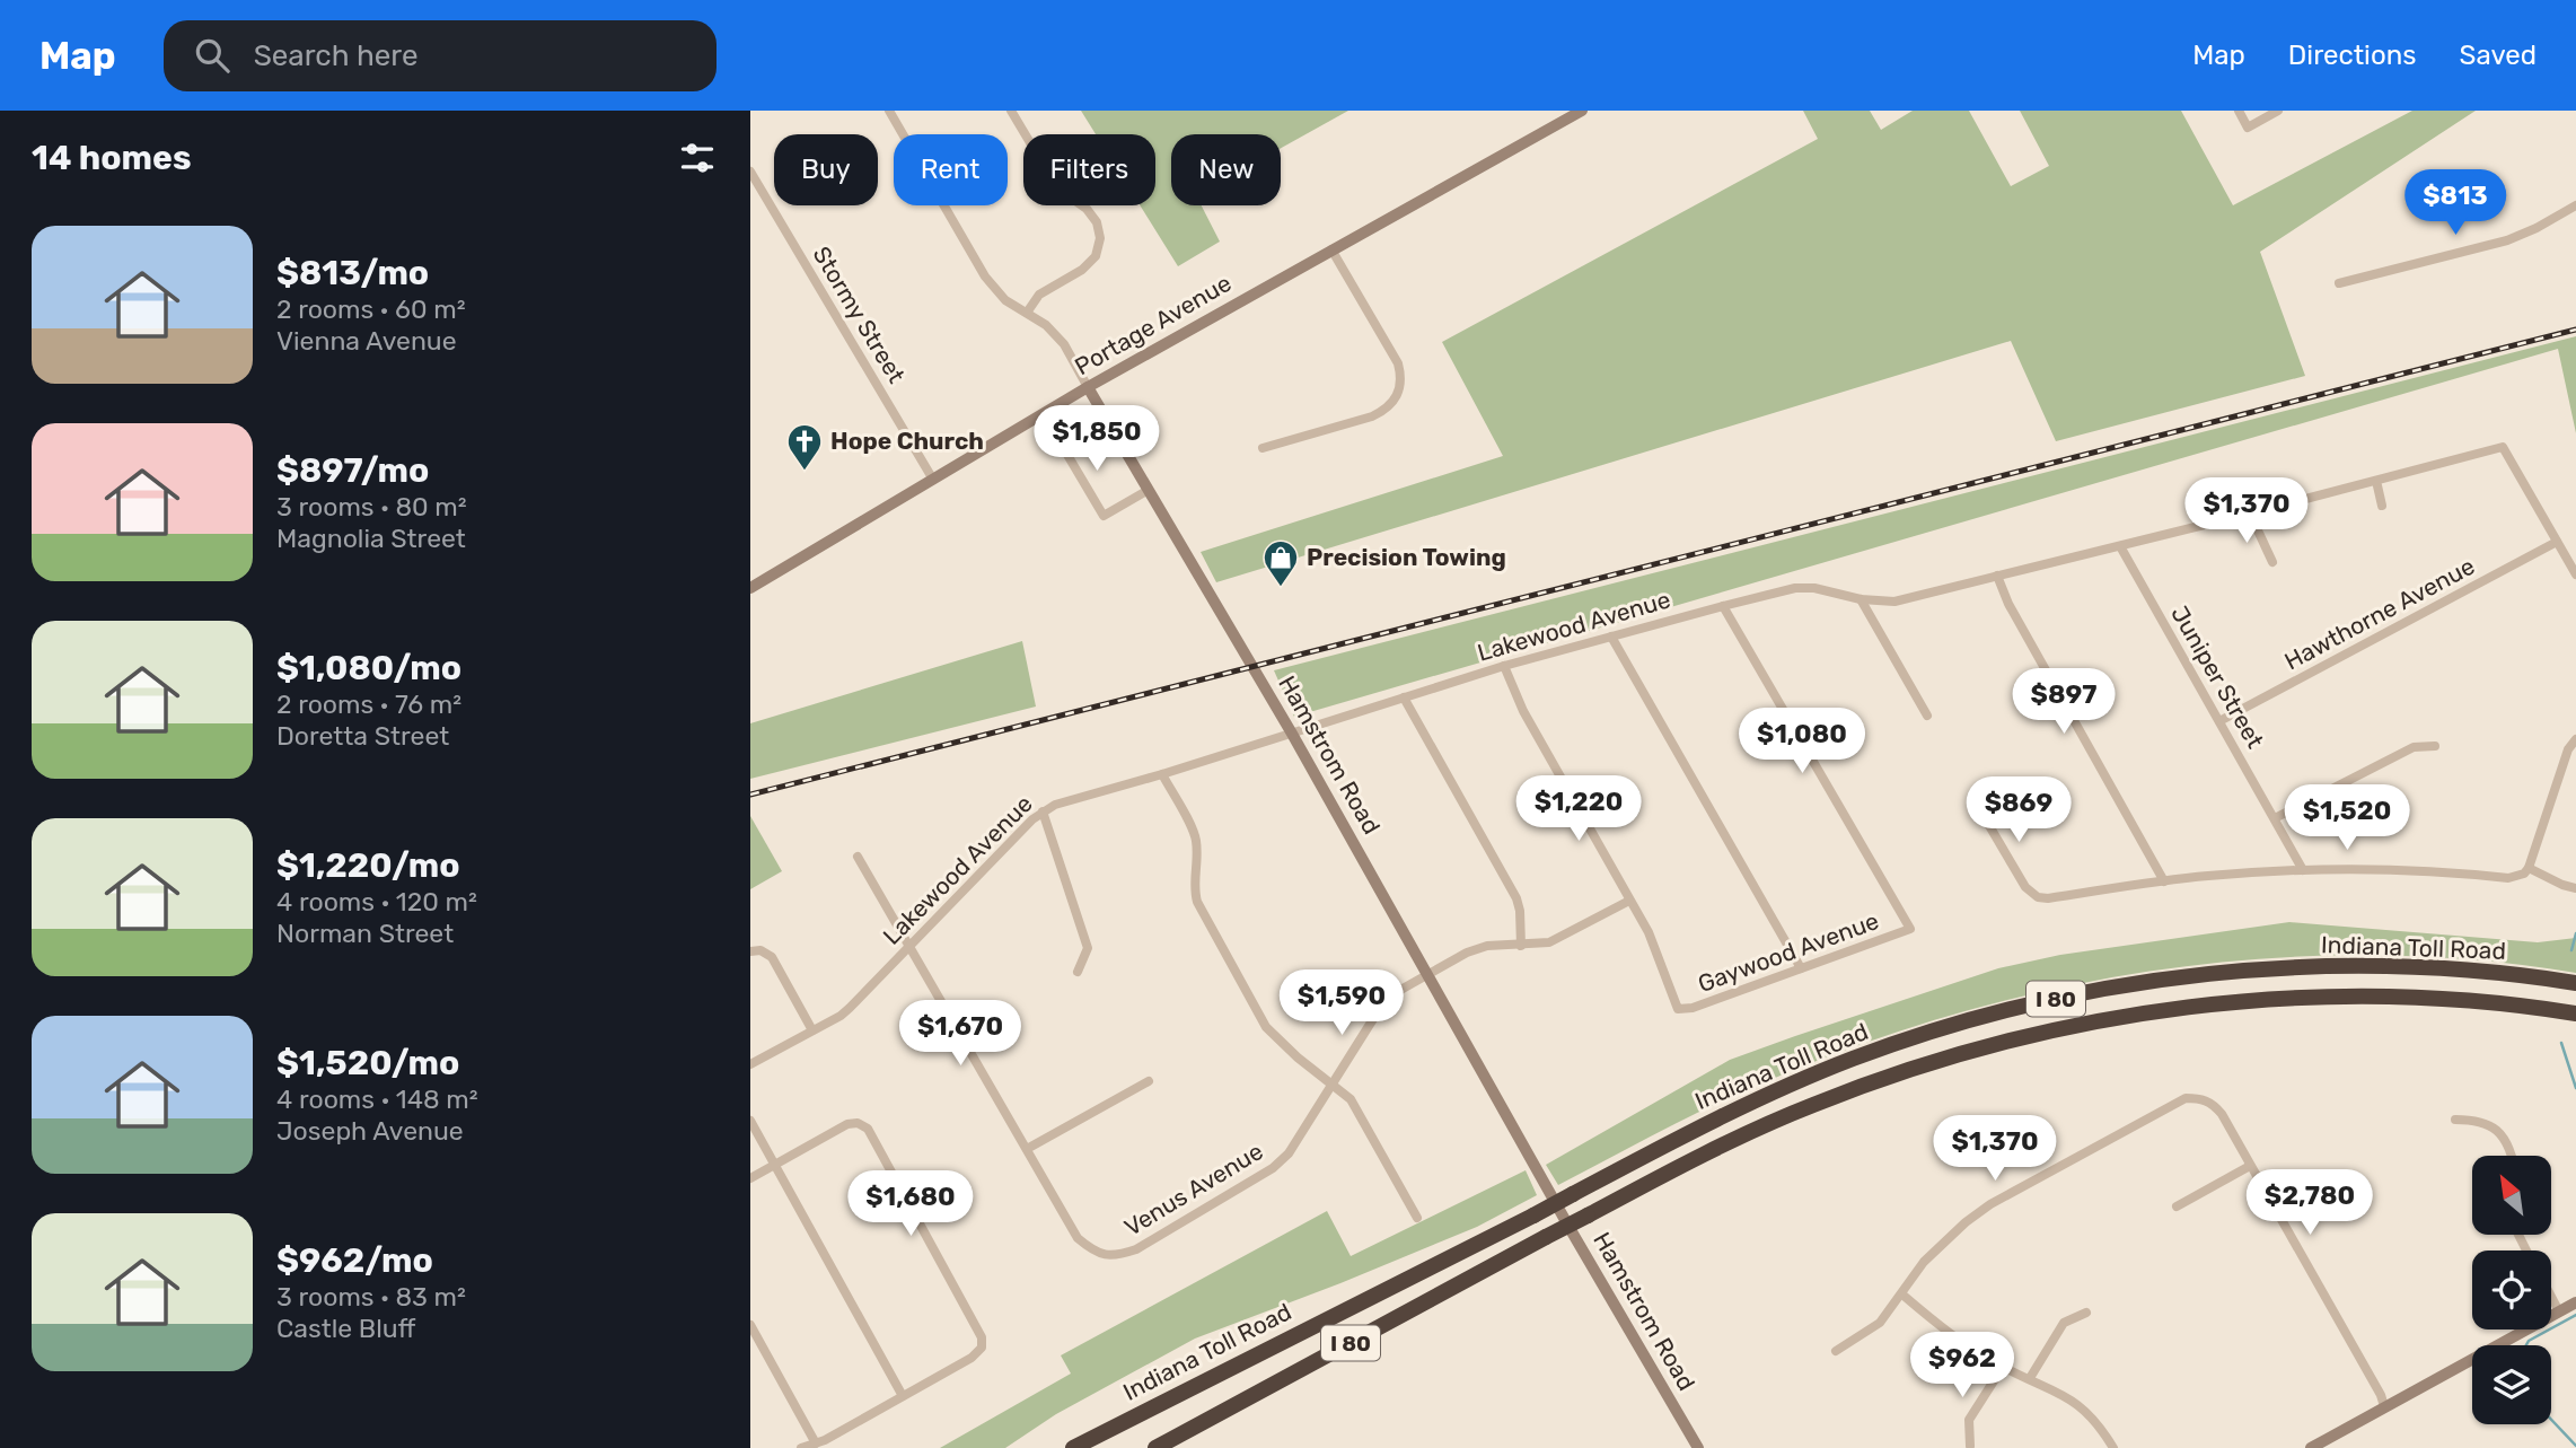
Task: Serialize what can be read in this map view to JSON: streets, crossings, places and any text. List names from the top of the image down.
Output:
{
  "streets": {
    "highway": ["Indiana Toll Road", "I 80"],
    "street": [
      "Stormy Street",
      "Portage Avenue",
      "Hawthorne Avenue",
      "Lakewood Avenue",
      "Juniper Street",
      "Hamstrom Road",
      "Gaywood Avenue",
      "Venus Avenue"
    ]
  },
  "crossings": [
    ["Stormy Street", "Portage Avenue"],
    ["Portage Avenue", "Hamstrom Road"],
    ["Hawthorne Avenue", "Lakewood Avenue"],
    ["Hawthorne Avenue", "Juniper Street"],
    ["Lakewood Avenue", "Juniper Street"],
    ["Lakewood Avenue", "Hamstrom Road"],
    ["Lakewood Avenue", "Gaywood Avenue"],
    ["Hamstrom Road", "Venus Avenue"],
    ["Gaywood Avenue", "Venus Avenue"]
  ],
  "places": {
    "church": ["Hope Church"],
    "shop": ["Precision Towing"]
  },
  "north": "top left",
  "page": {
    "header": "Map",
    "search": "Search here",
    "nav": ["Map", "Directions", "Saved"],
    "heading": "14 homes",
    "chip": [
      "Buy",
      "Rent",
      "Filters",
      "New"
    ],
    "price": [
      "$813",
      "$1,850",
      "$1,370",
      "$897",
      "$1,080",
      "$1,220",
      "$869",
      "$1,520",
      "$1,590",
      "$1,670",
      "$1,370",
      "$2,780",
      "$1,680",
      "$962"
    ],
    "list": [
      {
        "name": "$813/mo",
        "note": "2 rooms · 60 m² · Vienna Avenue"
      },
      {
        "name": "$897/mo",
        "note": "3 rooms · 80 m² · Magnolia Street"
      },
      {
        "name": "$1,080/mo",
        "note": "2 rooms · 76 m² · Doretta Street"
      },
      {
        "name": "$1,220/mo",
        "note": "4 rooms · 120 m² · Norman Street"
      },
      {
        "name": "$1,520/mo",
        "note": "4 rooms · 148 m² · Joseph Avenue"
      },
      {
        "name": "$962/mo",
        "note": "3 rooms · 83 m² · Castle Bluff"
      }
    ]
  }
}
